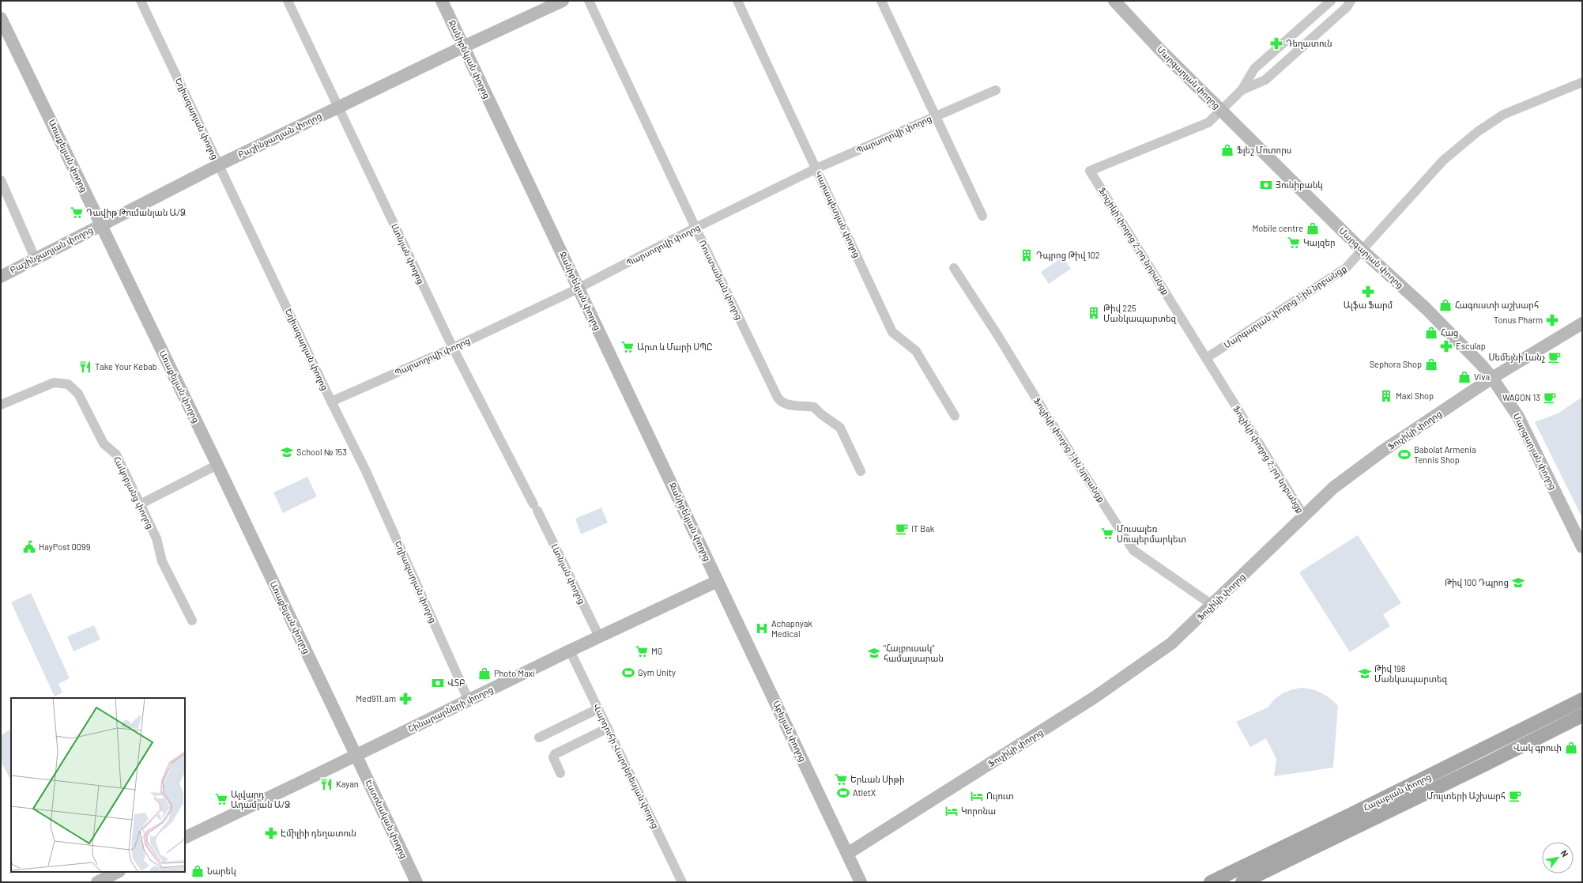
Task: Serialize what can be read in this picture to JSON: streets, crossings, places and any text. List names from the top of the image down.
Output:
{
  "streets": {
    "main road": [
      "Ջանիբեկյան փողոց",
      "Մարգարյան փողոց",
      "Բաշինջաղյան փողոց",
      "Առաքելյան փողոց",
      "Ֆուչիկի փողոց",
      "Շինարարների փողոց",
      "Աբելյան փողոց",
      "Հալաբյան փողոց",
      "Էստոնական փողոց"
    ],
    "street": [
      "Եղիազարյան փողոց",
      "Պարսողովի փողոց",
      "Կարապետյան փողոց",
      "Ֆուչիկի փողոց 2-րդ նրբանցք",
      "Լևոնյան փողոց",
      "Ռուստամյան փողոց",
      "Մարգարյան փողոց 1-ին նրբանցք",
      "Ֆուչիկի փողոց 1-ին նրբանցք",
      "Հակոբյանց փողոց",
      "Վարդուհի Վարդերեսյան փողոց"
    ]
  },
  "crossings": [
    ["Ջանիբեկյան փողոց", "Պարսողովի փողոց"],
    ["Ջանիբեկյան փողոց", "Բաշինջաղյան փողոց"],
    ["Ջանիբեկյան փողոց", "Շինարարների փողոց"],
    ["Ջանիբեկյան փողոց", "Աբելյան փողոց"],
    ["Մարգարյան փողոց", "Ֆուչիկի փողոց 2-րդ նրբանցք"],
    ["Մարգարյան փողոց", "Մարգարյան փողոց 1-ին նրբանցք"],
    ["Մարգարյան փողոց", "Ֆուչիկի փողոց"],
    ["Եղիազարյան փողոց", "Պարսողովի փողոց"],
    ["Եղիազարյան փողոց", "Բաշինջաղյան փողոց"],
    ["Եղիազարյան փողոց", "Շինարարների փողոց"],
    ["Պարսողովի փողոց", "Կարապետյան փողոց"],
    ["Պարսողովի փողոց", "Լևոնյան փողոց"],
    ["Պարսողովի փողոց", "Ռուստամյան փողոց"],
    ["Բաշինջաղյան փողոց", "Առաքելյան փողոց"],
    ["Բաշինջաղյան փողոց", "Լևոնյան փողոց"],
    ["Առաքելյան փողոց", "Շինարարների փողոց"],
    ["Առաքելյան փողոց", "Էստոնական փողոց"],
    ["Ֆուչիկի փողոց 2-րդ նրբանցք", "Մարգարյան փողոց 1-ին նրբանցք"],
    ["Ֆուչիկի փողոց 2-րդ նրբանցք", "Ֆուչիկի փողոց"],
    ["Լևոնյան փողոց", "Շինարարների փողոց"],
    ["Ֆուչիկի փողոց", "Ֆուչիկի փողոց 1-ին նրբանցք"],
    ["Ֆուչիկի փողոց", "Աբելյան փողոց"],
    ["Շինարարների փողոց", "Աբելյան փողոց"],
    ["Շինարարների փողոց", "Վարդուհի Վարդերեսյան փողոց"],
    ["Շինարարների փողոց", "Էստոնական փողոց"]
  ],
  "places": {
    "pharmacy": [
      "Դեղատուն",
      "Ալֆա Ֆարմ",
      "Tonus Pharm",
      "Esculap",
      "Med911.am",
      "Էմիլիի դեղատուն"
    ],
    "shop": [
      "Ֆլեշ Մոտորս",
      "Mobile centre",
      "Հագուստի աշխարհ",
      "Հաց",
      "Sephora Shop",
      "Viva",
      "Photo Maxi",
      "Վակ գրուփ",
      "Նարեկ"
    ],
    "bank": ["Յունիբանկ", "ՎՏԲ"],
    "supermarket": [
      "Դավիթ Թումանյան Ա/Ձ",
      "Կայզեր",
      "Արտ և Մարի ՍՊԸ",
      "Մուսալեռ Սուպերմարկետ",
      "MG",
      "Երևան Սիթի",
      "Ալվարդ Ադամյան Ա/Ձ"
    ],
    "building": ["Դպրոց Թիվ 102", "Թիվ 225 Մանկապարտեզ", "Maxi Shop"],
    "cafe": [
      "Սեմեյնի Լանչ",
      "WAGON 13",
      "IT Bak",
      "Մուլտերի Աշխարհ"
    ],
    "restaurant": ["Take Your Kebab", "Kayan"],
    "school or university": [
      "School № 153",
      "Թիվ 100 Դպրոց",
      "\"Հայբուսակ\" համալսարան",
      "Թիվ 198 Մանկապարտեզ"
    ],
    "sports": ["Babolat Armenia Tennis Shop", "Gym Unity", "AtletX"],
    "public building": ["HayPost 0099"],
    "hospital": ["Achapnyak Medical"],
    "hotel": ["Ույուտ", "Կորոնա"]
  },
  "north": "top right"
}
